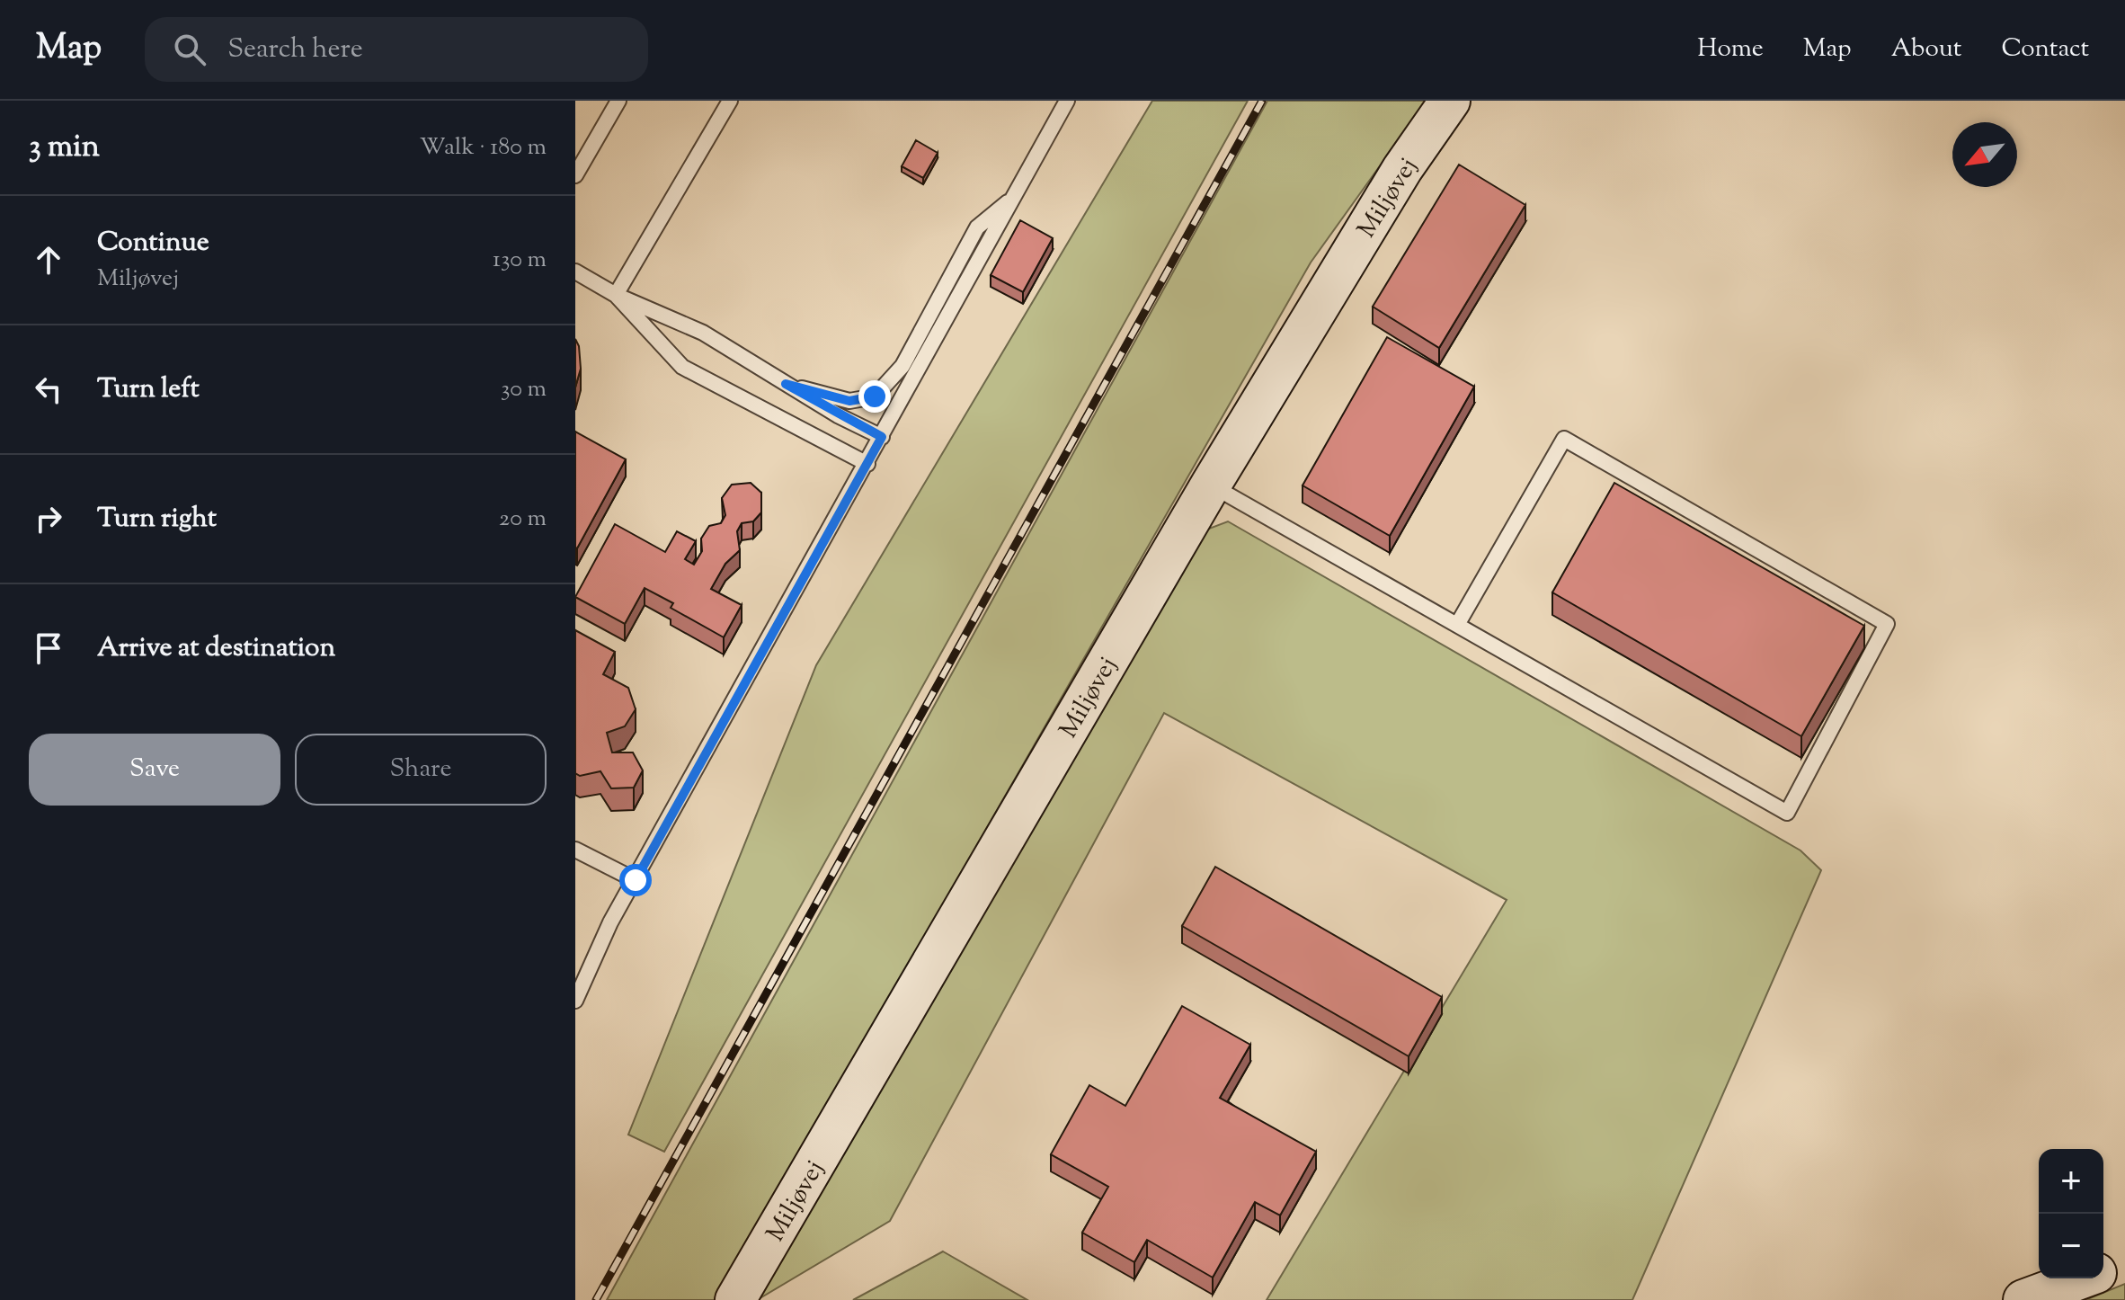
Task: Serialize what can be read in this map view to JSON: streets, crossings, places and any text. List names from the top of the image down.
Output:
{
  "streets": {
    "street": ["Miljøvej"]
  },
  "north": "bottom left",
  "page": {
    "header": "Map",
    "search": "Search here",
    "nav": [
      "Home",
      "Map",
      "About",
      "Contact"
    ],
    "heading": ["3 min", "Walk · 180 m"],
    "list": [
      ["Continue", "Miljøvej", "130 m"],
      ["Turn left", "30 m"],
      ["Turn right", "20 m"],
      "Arrive at destination"
    ],
    "buttons": ["Save", "Share"],
    "map_buttons": ["+", "−"]
  }
}
